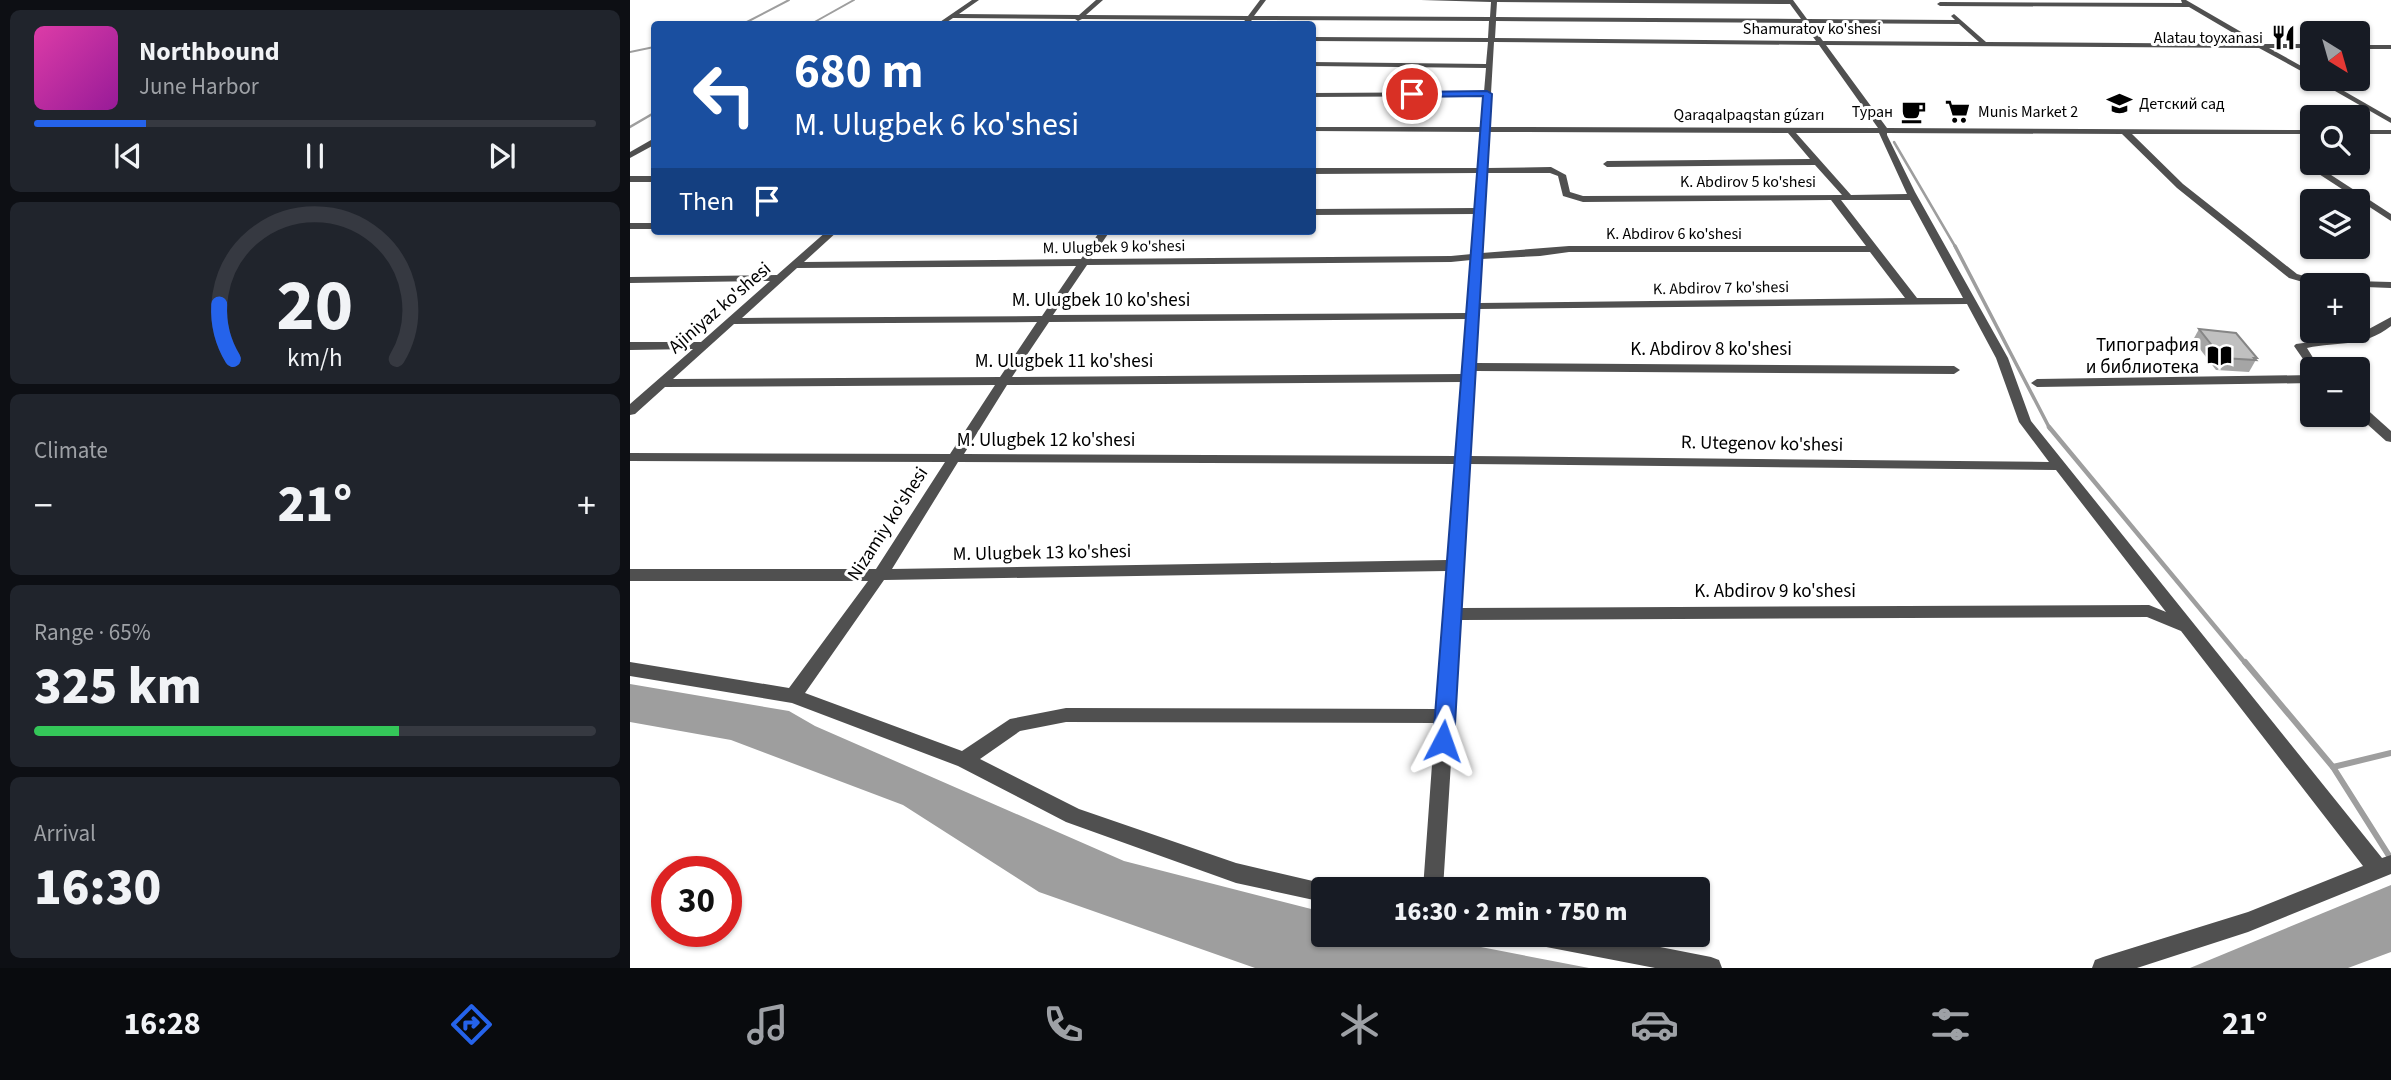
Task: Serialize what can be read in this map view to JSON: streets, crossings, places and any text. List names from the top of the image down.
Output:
{
  "streets": {
    "street": [
      "Shamuratov ko'shesi",
      "Qaraqalpaqstan gúzarı",
      "K. Abdirov 5 ko'shesi",
      "K. Abdirov 6 ko'shesi",
      "M. Ulugbek 9 ko'shesi",
      "K. Abdirov 7 ko'shesi",
      "M. Ulugbek 10 ko'shesi",
      "Ajiniyaz ko'shesi",
      "K. Abdirov 8 ko'shesi",
      "M. Ulugbek 11 ko'shesi",
      "M. Ulugbek 12 ko'shesi",
      "R. Utegenov ko'shesi",
      "Nizamiy ko'shesi",
      "M. Ulugbek 13 ko'shesi",
      "K. Abdirov 9 ko'shesi"
    ]
  },
  "crossings": [
    ["K. Abdirov 6 ko'shesi", "M. Ulugbek 9 ko'shesi"],
    ["M. Ulugbek 9 ko'shesi", "Ajiniyaz ko'shesi"],
    ["M. Ulugbek 9 ko'shesi", "Nizamiy ko'shesi"],
    ["K. Abdirov 7 ko'shesi", "M. Ulugbek 10 ko'shesi"],
    ["M. Ulugbek 10 ko'shesi", "Ajiniyaz ko'shesi"],
    ["M. Ulugbek 10 ko'shesi", "Nizamiy ko'shesi"],
    ["Ajiniyaz ko'shesi", "M. Ulugbek 11 ko'shesi"],
    ["K. Abdirov 8 ko'shesi", "M. Ulugbek 11 ko'shesi"],
    ["M. Ulugbek 11 ko'shesi", "Nizamiy ko'shesi"],
    ["M. Ulugbek 12 ko'shesi", "R. Utegenov ko'shesi"],
    ["M. Ulugbek 12 ko'shesi", "Nizamiy ko'shesi"],
    ["Nizamiy ko'shesi", "M. Ulugbek 13 ko'shesi"]
  ],
  "places": {
    "restaurant": ["Alatau toyxanasi"],
    "school or university": ["Детский сад"],
    "cafe": ["Туран"],
    "supermarket": ["Munis Market 2"],
    "library": ["Типография и библиотека"]
  },
  "north": "bottom right",
  "page": {
    "map_buttons": ["+", "−"],
    "turn": ["680 m", "M. Ulugbek 6 ko'shesi"],
    "song": ["Northbound", "June Harbor"],
    "then": "Then",
    "tile": [
      "Climate",
      ["Range · 65%", "325 km"],
      ["Arrival", "16:30"]
    ],
    "heat": ["−", "21°", "+"],
    "limit": "30",
    "trip": "16:30 · 2 min · 750 m",
    "tabs": ["16:28", "21°"],
    "gauge": ["20", "km/h"]
  }
}
